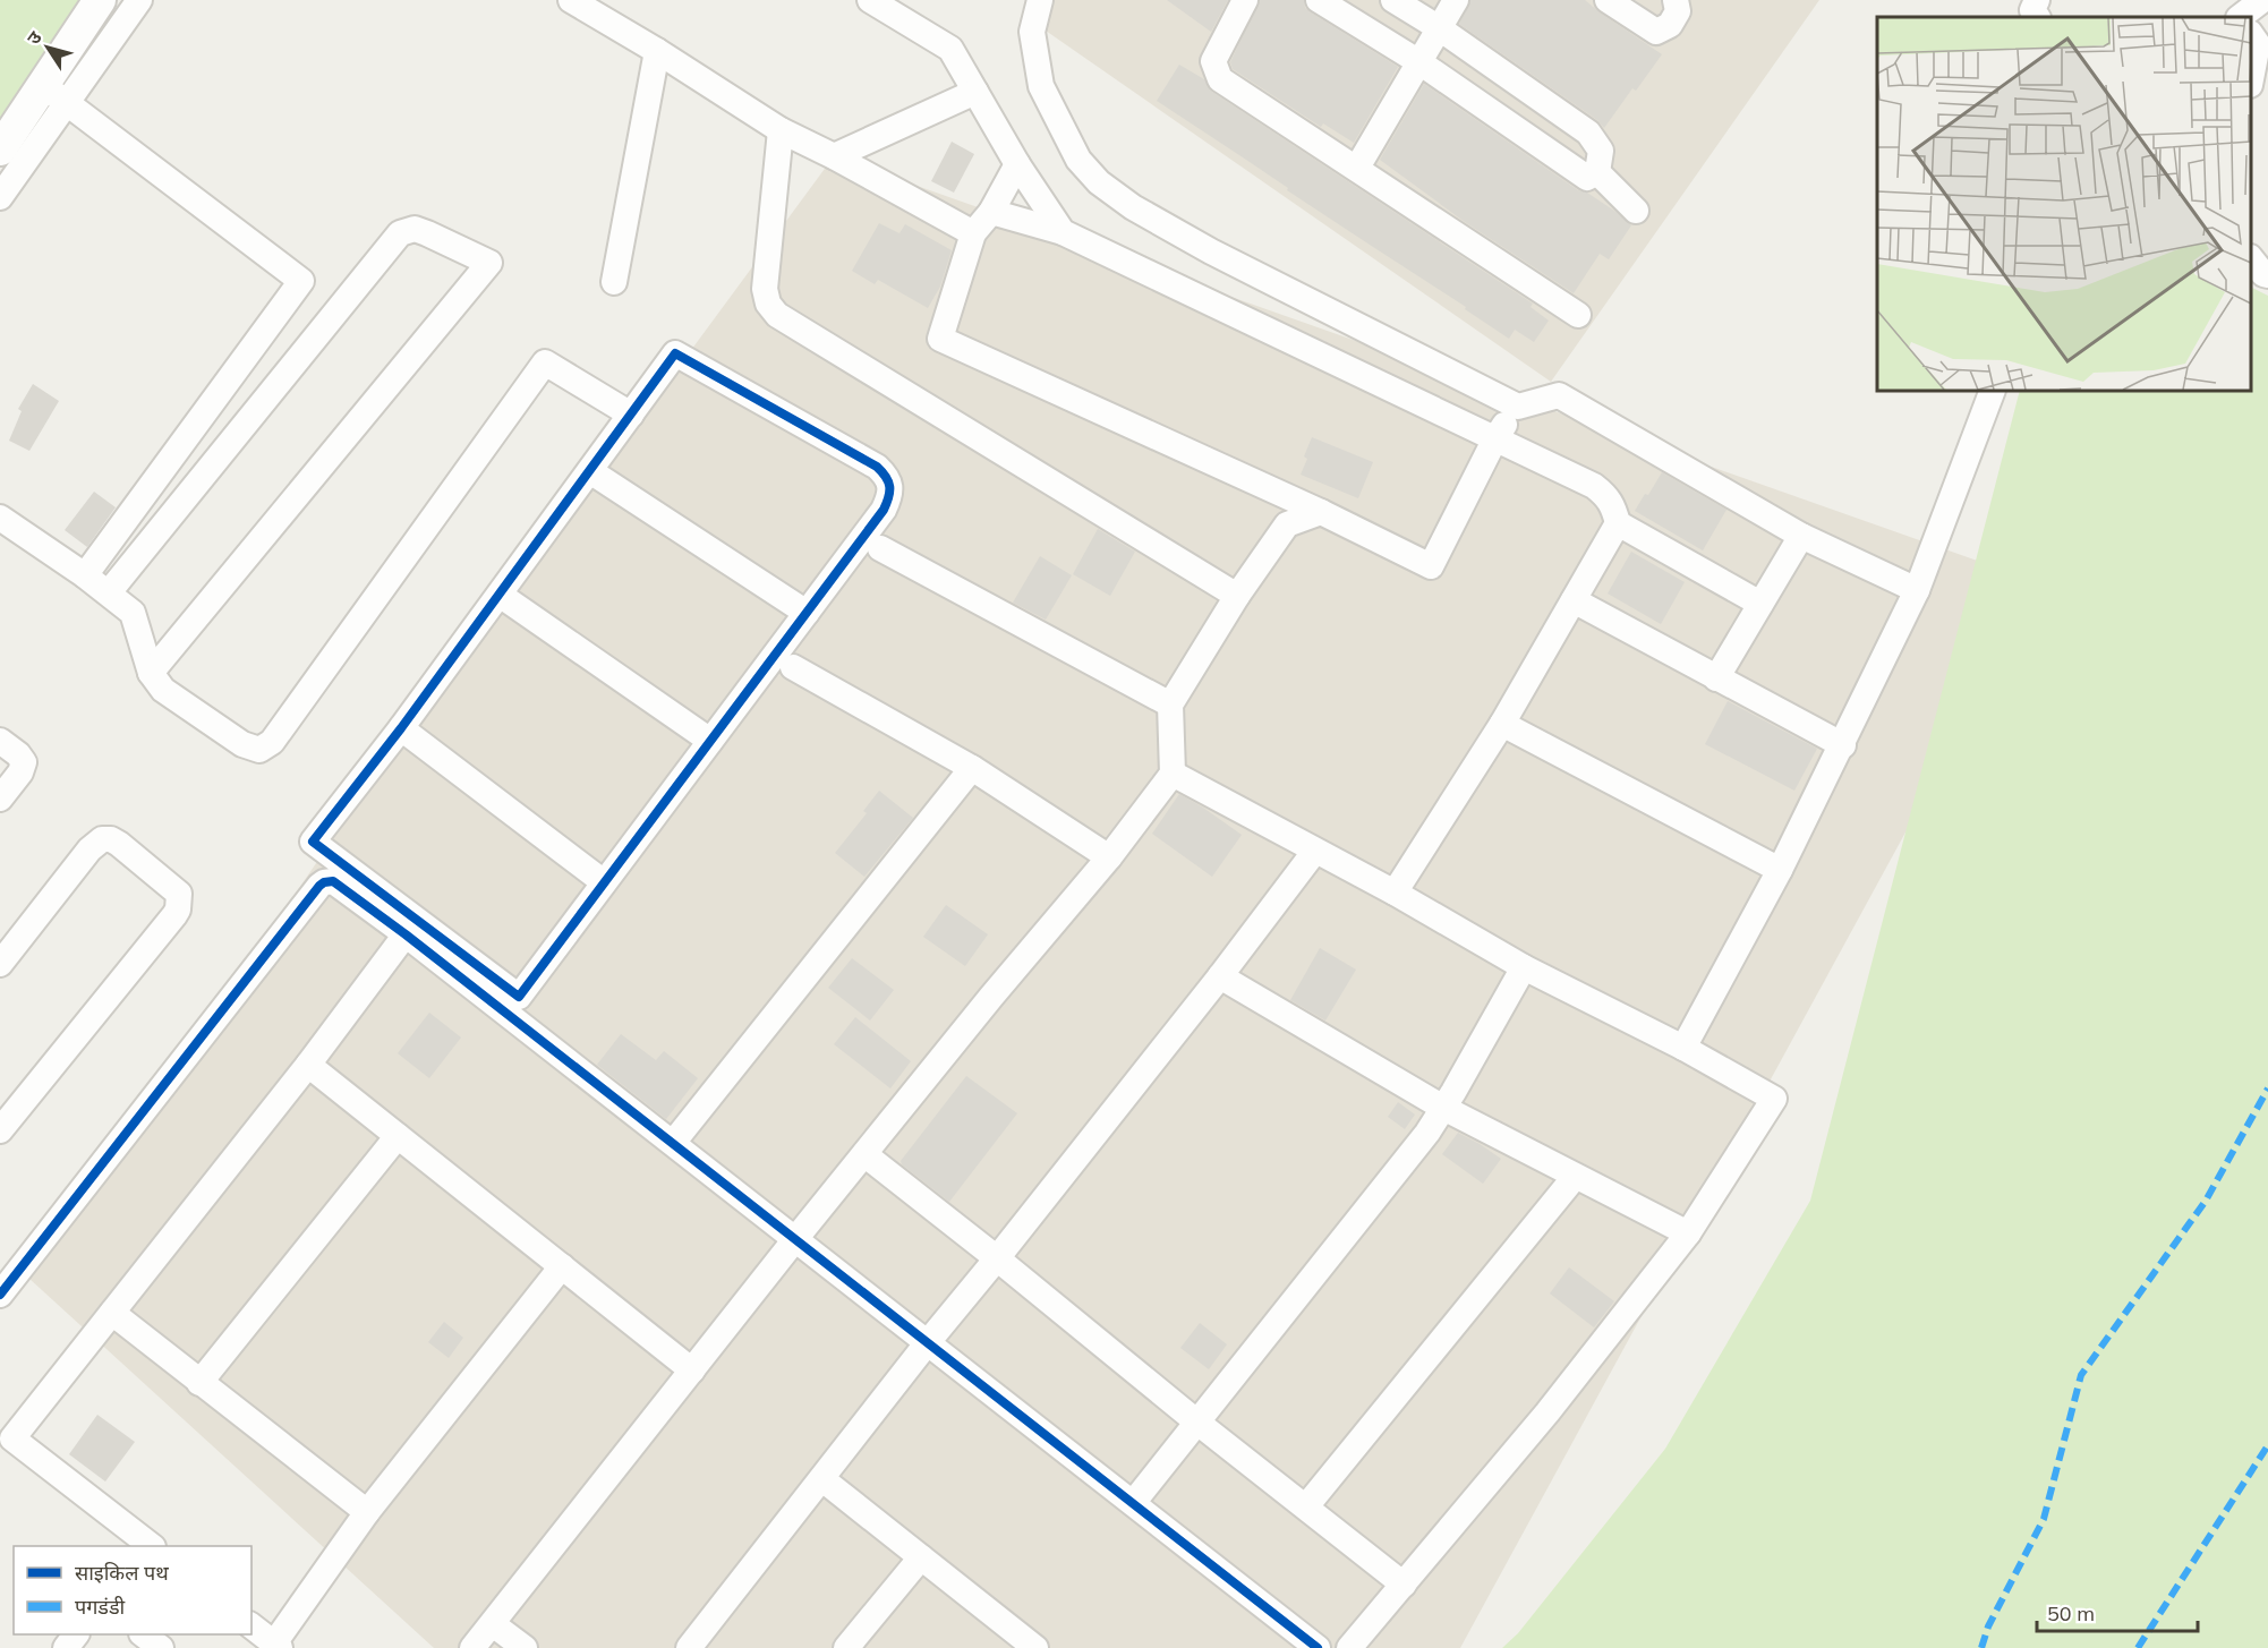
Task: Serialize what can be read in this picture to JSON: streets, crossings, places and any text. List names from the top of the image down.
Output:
{
  "legend": ["साइकिल पथ", "पगडंडी"],
  "scale_bar": "50 m",
  "north": "top left"
}
